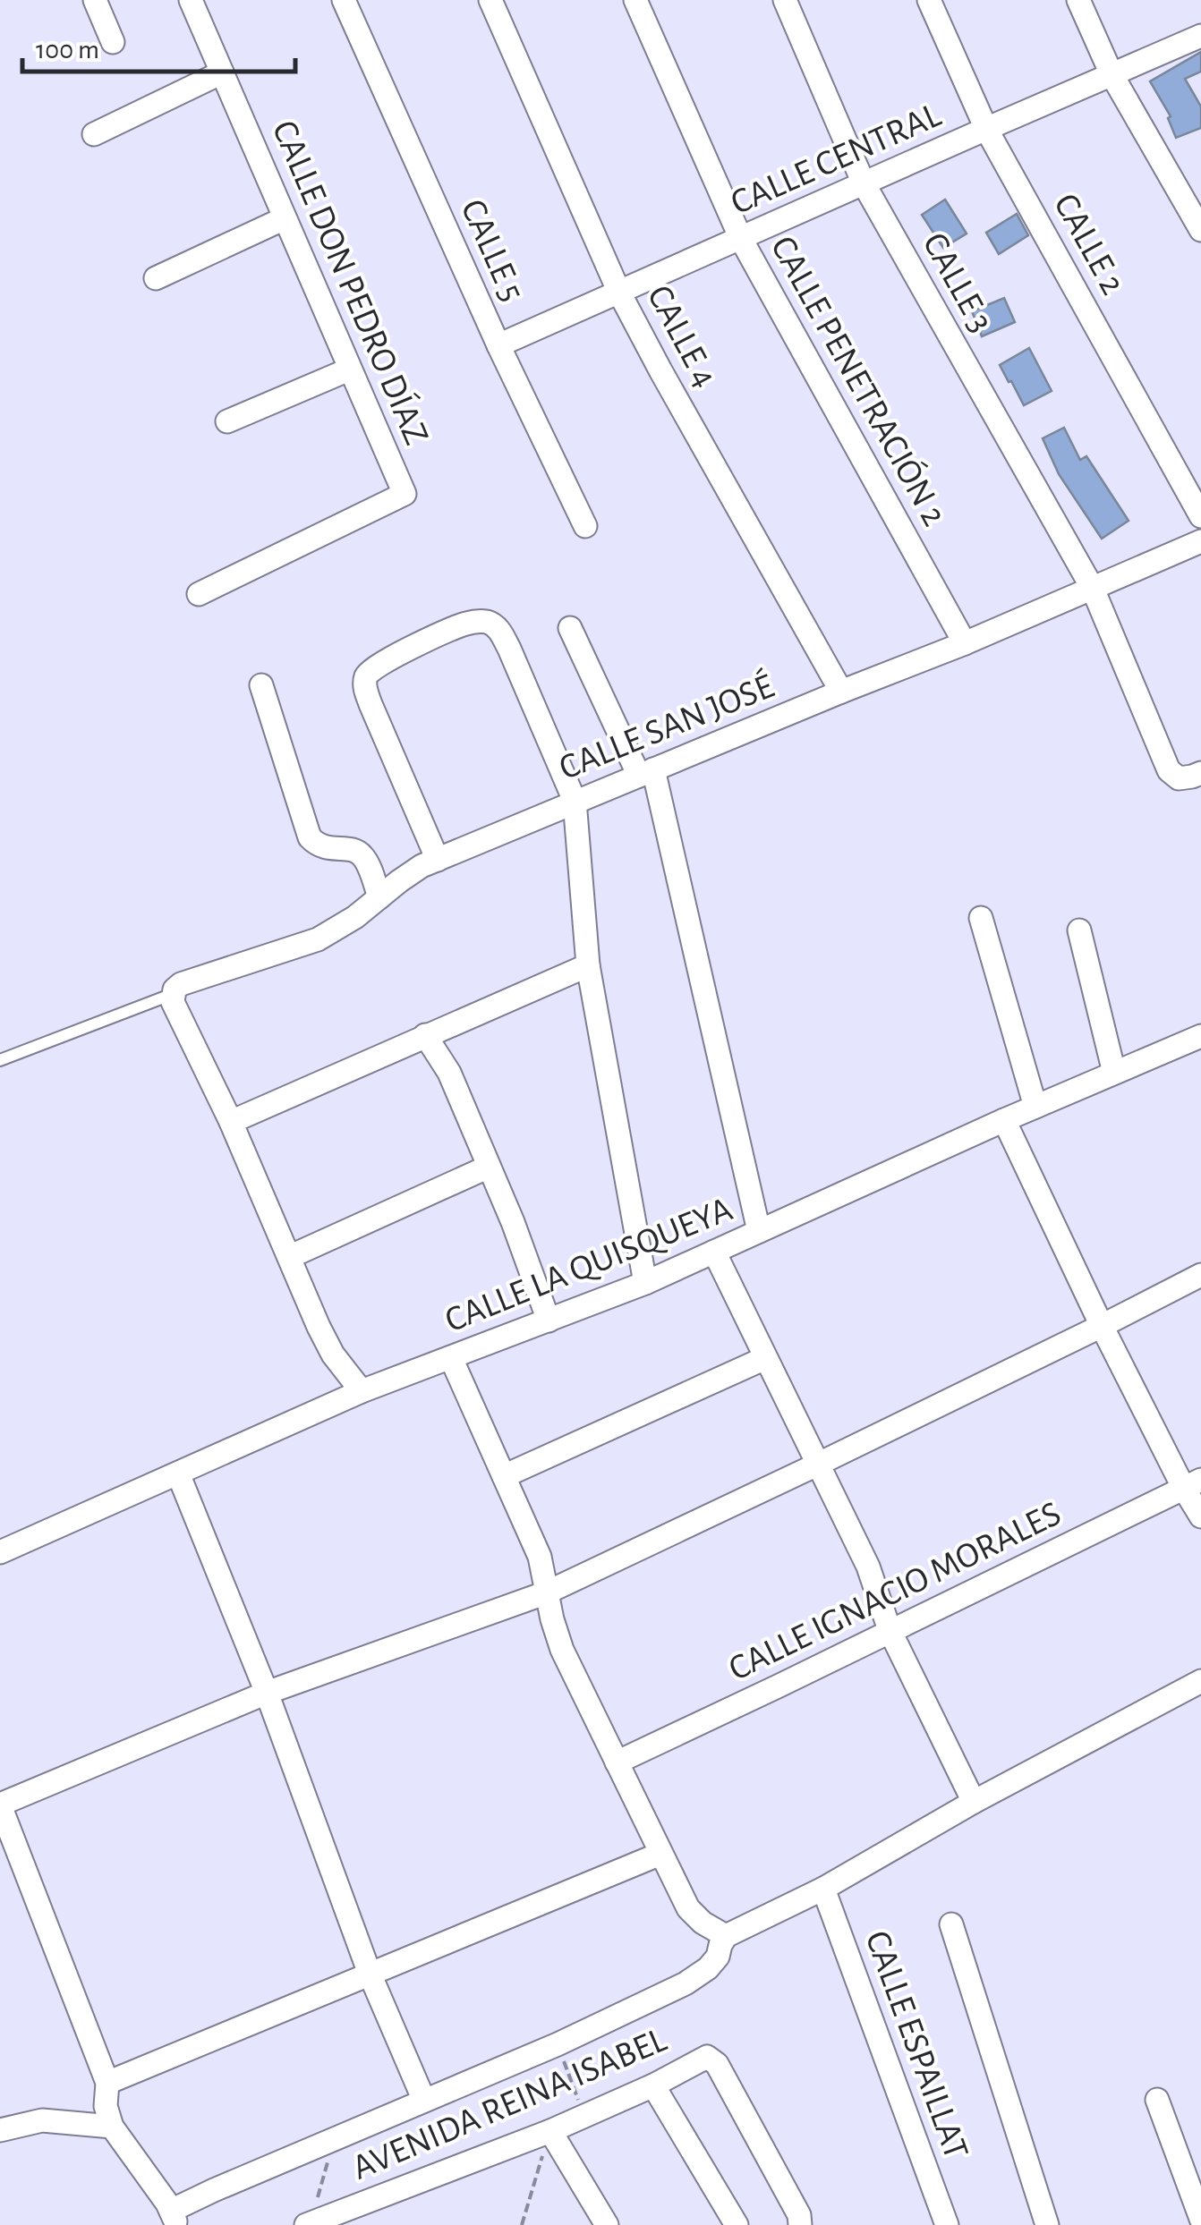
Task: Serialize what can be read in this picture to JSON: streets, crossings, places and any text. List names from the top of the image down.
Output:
{
  "streets": {
    "street": [
      "CALLE CENTRAL",
      "CALLE 2",
      "CALLE 5",
      "CALLE DON PEDRO DÍAZ",
      "CALLE 3",
      "CALLE 4",
      "CALLE PENETRACIÓN 2",
      "CALLE SAN JOSÉ",
      "CALLE LA QUISQUEYA",
      "CALLE IGNACIO MORALES",
      "CALLE ESPAILLAT",
      "AVENIDA REINA ISABEL"
    ]
  },
  "crossings": [
    ["CALLE CENTRAL", "CALLE 2"],
    ["CALLE CENTRAL", "CALLE 5"],
    ["CALLE CENTRAL", "CALLE 3"],
    ["CALLE CENTRAL", "CALLE 4"],
    ["CALLE CENTRAL", "CALLE PENETRACIÓN 2"],
    ["CALLE 3", "CALLE SAN JOSÉ"],
    ["CALLE 4", "CALLE SAN JOSÉ"],
    ["CALLE PENETRACIÓN 2", "CALLE SAN JOSÉ"]
  ],
  "scale_bar": "100 m"
}
